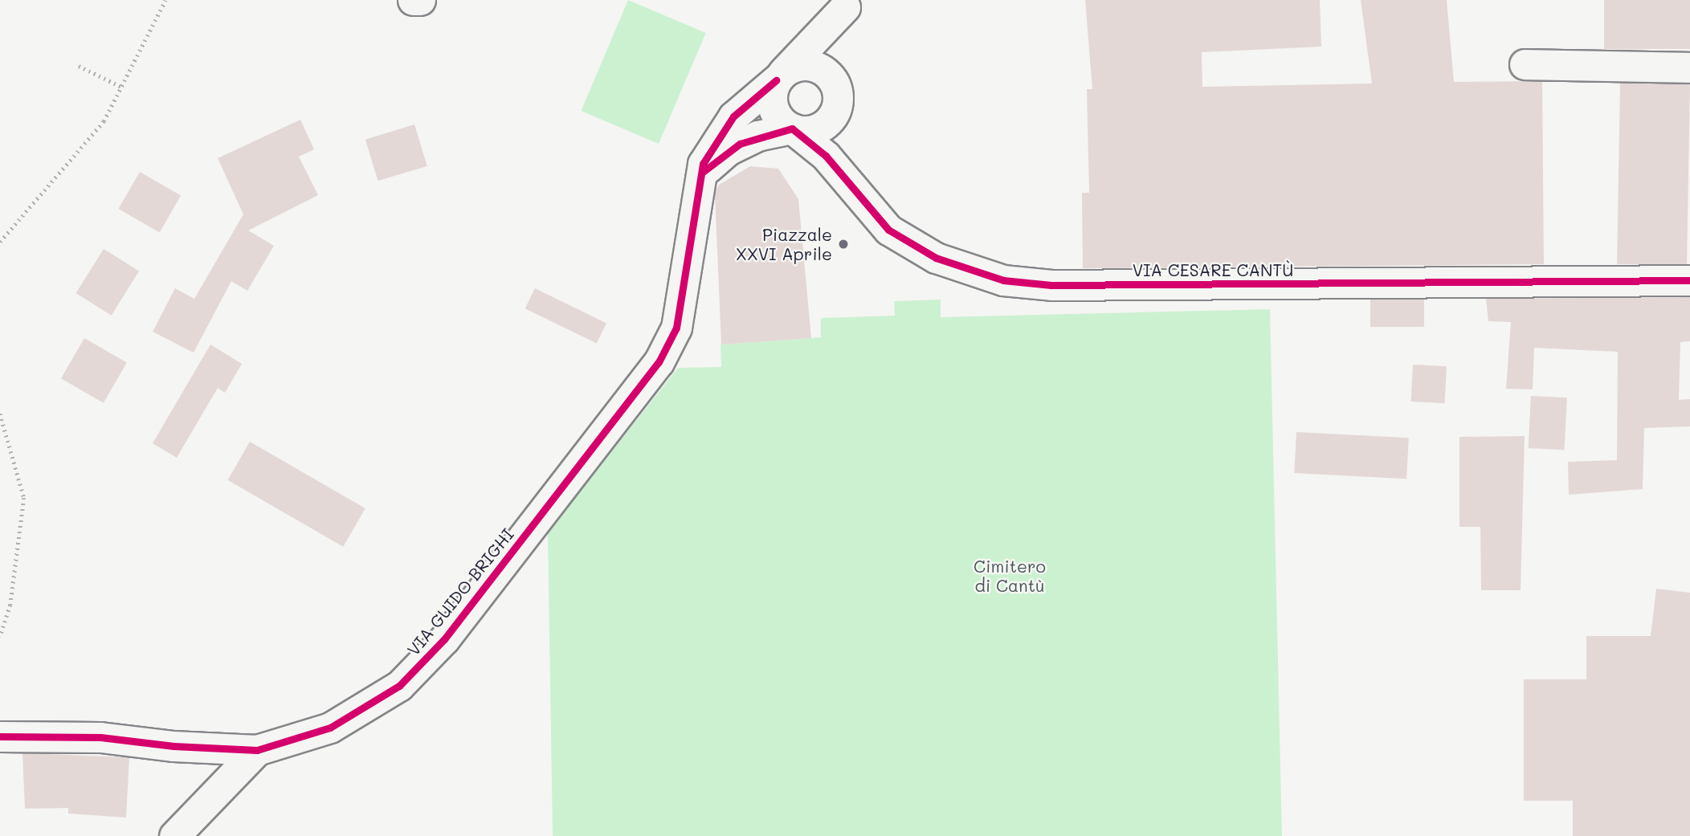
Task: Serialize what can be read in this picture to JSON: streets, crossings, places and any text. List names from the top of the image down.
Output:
{
  "streets": {
    "street": ["VIA CESARE CANTÙ", "VIA GUIDO BRIGHI"]
  },
  "crossings": [
    ["VIA CESARE CANTÙ", "VIA GUIDO BRIGHI"]
  ],
  "parks": ["Cimitero di Cantù"],
  "places": ["Piazzale XXVI Aprile"]
}
